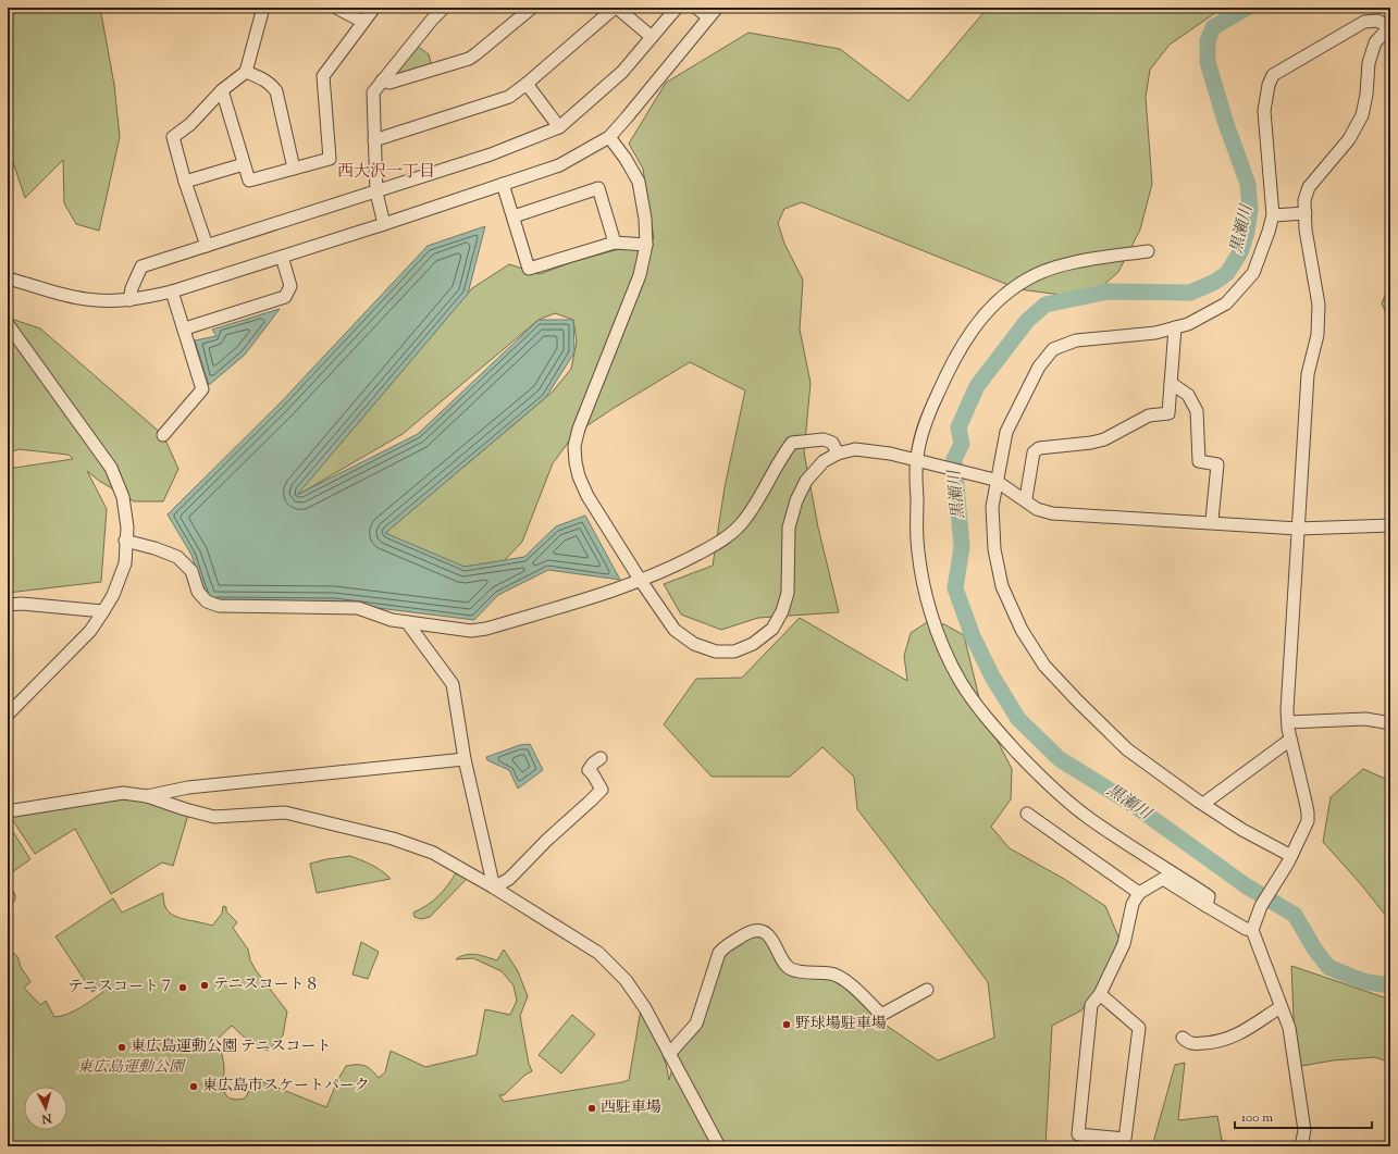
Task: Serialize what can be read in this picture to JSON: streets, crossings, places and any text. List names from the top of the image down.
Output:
{
  "districts": ["西大沢一丁目"],
  "water": ["黒瀬川"],
  "parks": ["東広島運動公園"],
  "places": [
    "テニスコート８",
    "テニスコート７",
    "野球場駐車場",
    "東広島運動公園 テニスコート",
    "東広島市スケートパーク",
    "西駐車場"
  ],
  "scale_bar": "100 m",
  "north": "bottom"
}
